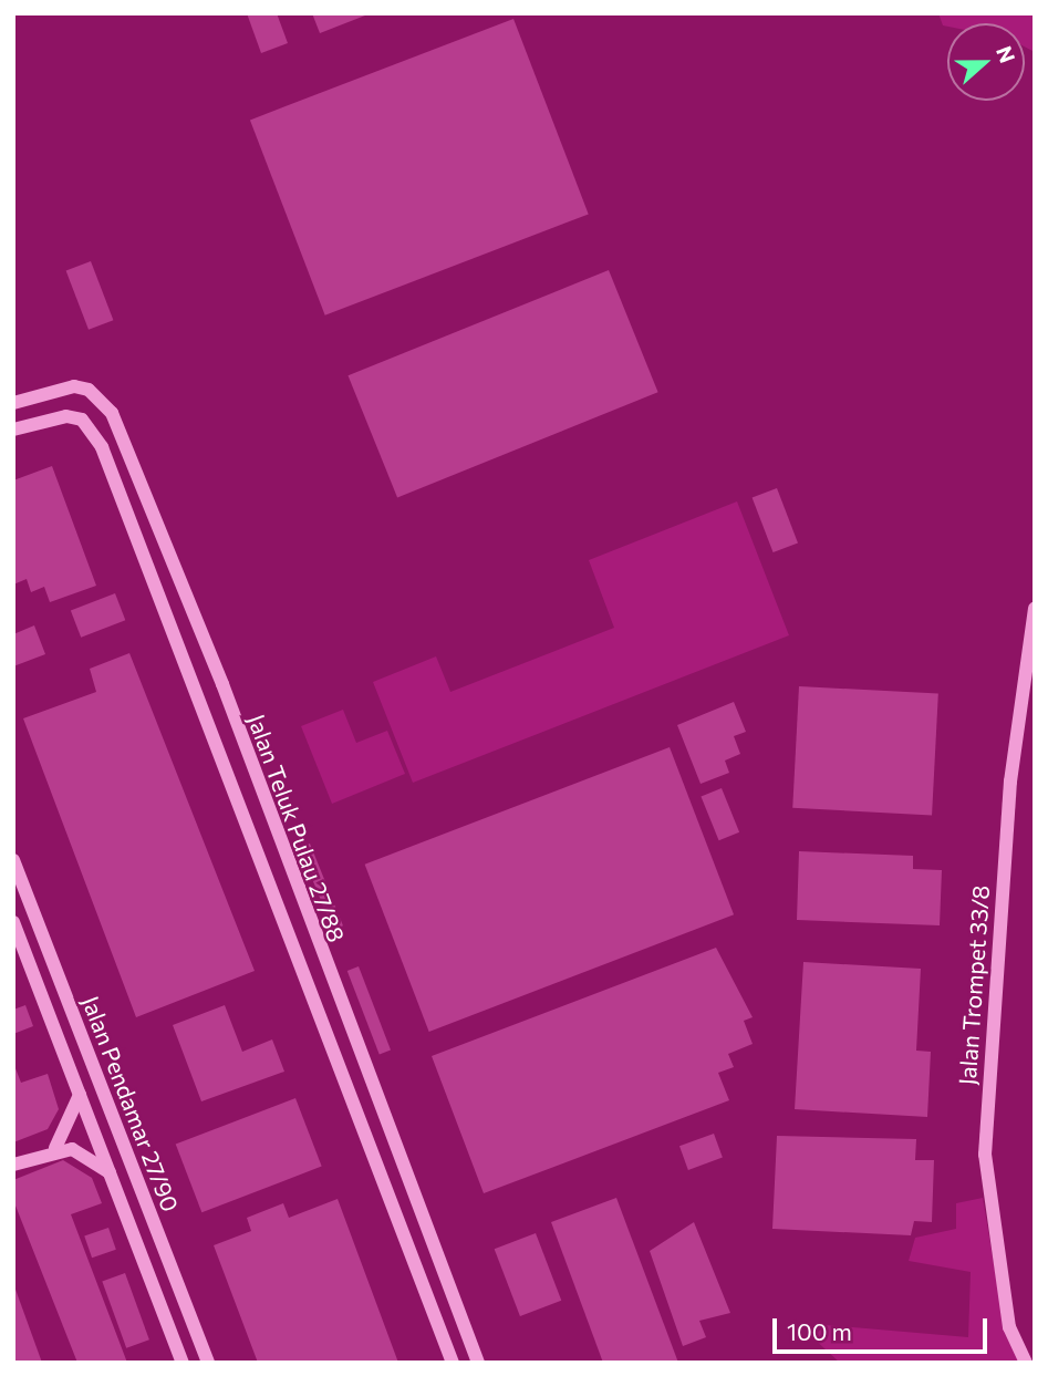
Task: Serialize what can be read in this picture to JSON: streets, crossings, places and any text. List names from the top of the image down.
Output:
{
  "streets": {
    "street": ["Jalan Teluk Pulau 27/88", "Jalan Trompet 33/8", "Jalan Pendamar 27/90"]
  },
  "scale_bar": "100 m",
  "north": "right"
}
